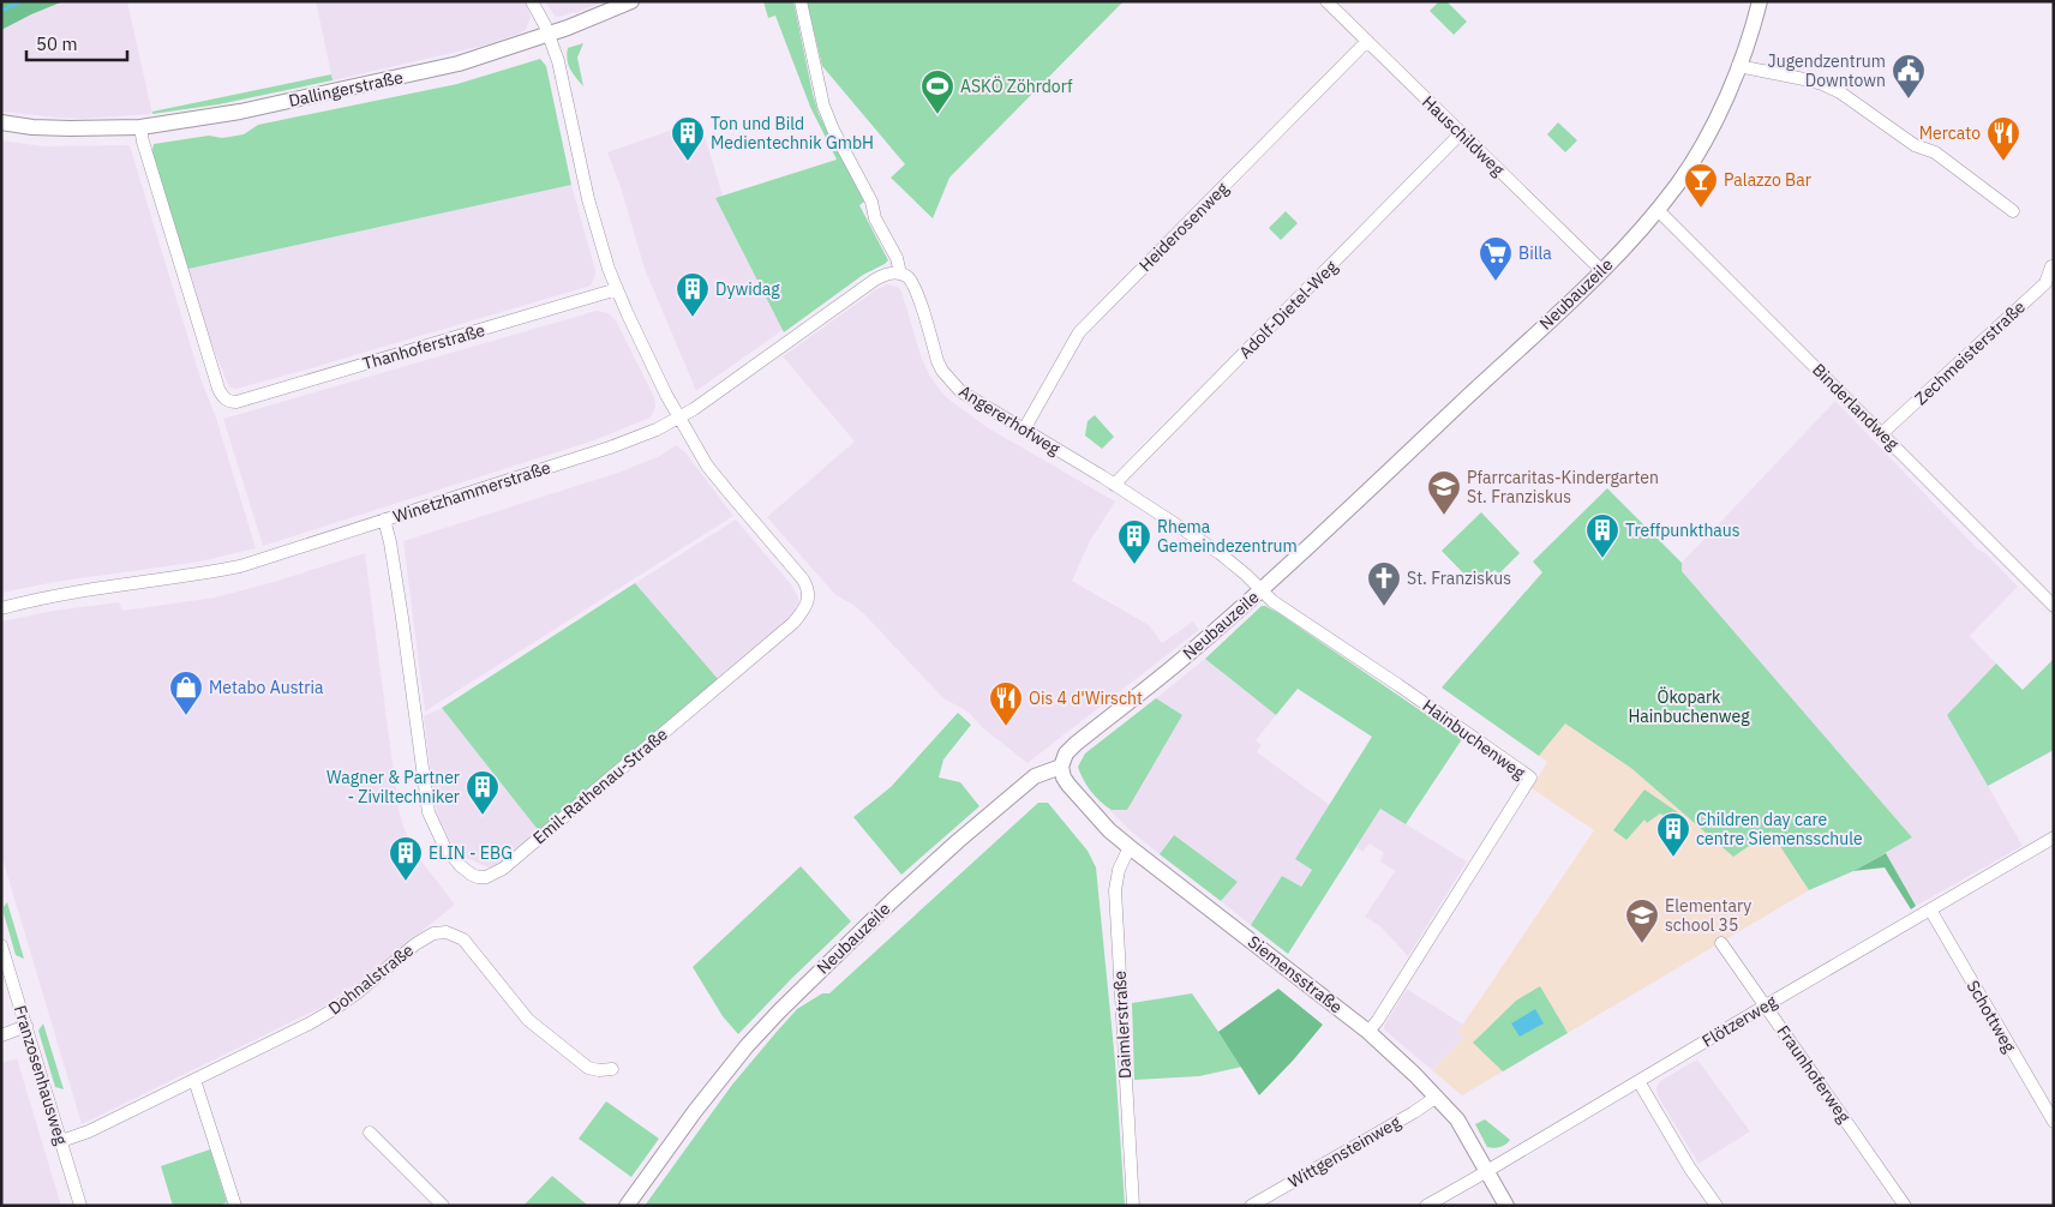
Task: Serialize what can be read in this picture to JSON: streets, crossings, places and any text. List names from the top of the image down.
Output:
{
  "streets": {
    "street": [
      "Dallingerstraße",
      "Hauschildweg",
      "Heiderosenweg",
      "Neubauzeile",
      "Adolf-Dietel-Weg",
      "Thanhoferstraße",
      "Zechmeisterstraße",
      "Binderlandweg",
      "Angererhofweg",
      "Winetzhammerstraße",
      "Hainbuchenweg",
      "Emil-Rathenau-Straße",
      "Siemensstraße",
      "Dohnalstraße",
      "Schottweg",
      "Flötzerweg",
      "Daimlerstraße",
      "Fraunhoferweg",
      "Franzosenhausweg",
      "Wittgensteinweg"
    ]
  },
  "crossings": [
    ["Dallingerstraße", "Thanhoferstraße"],
    ["Hauschildweg", "Heiderosenweg"],
    ["Hauschildweg", "Neubauzeile"],
    ["Hauschildweg", "Adolf-Dietel-Weg"],
    ["Heiderosenweg", "Angererhofweg"],
    ["Neubauzeile", "Binderlandweg"],
    ["Neubauzeile", "Angererhofweg"],
    ["Neubauzeile", "Hainbuchenweg"],
    ["Neubauzeile", "Siemensstraße"],
    ["Adolf-Dietel-Weg", "Angererhofweg"],
    ["Zechmeisterstraße", "Binderlandweg"],
    ["Angererhofweg", "Winetzhammerstraße"],
    ["Angererhofweg", "Hainbuchenweg"],
    ["Winetzhammerstraße", "Emil-Rathenau-Straße"],
    ["Hainbuchenweg", "Siemensstraße"],
    ["Siemensstraße", "Flötzerweg"],
    ["Siemensstraße", "Daimlerstraße"],
    ["Siemensstraße", "Wittgensteinweg"],
    ["Dohnalstraße", "Franzosenhausweg"],
    ["Schottweg", "Flötzerweg"],
    ["Flötzerweg", "Fraunhoferweg"]
  ],
  "parks": ["Ökopark Hainbuchenweg"],
  "places": {
    "public building": ["Jugendzentrum Downtown"],
    "sports": ["ASKÖ Zöhrdorf"],
    "building": [
      "Ton und Bild Medientechnik GmbH",
      "Dywidag",
      "Treffpunkthaus",
      "Rhema Gemeindezentrum",
      "Wagner & Partner - Ziviltechniker",
      "Children day care centre Siemensschule",
      "ELIN - EBG"
    ],
    "restaurant": ["Mercato", "Ois 4 d'Wirscht"],
    "bar": ["Palazzo Bar"],
    "supermarket": ["Billa"],
    "school or university": ["Pfarrcaritas-Kindergarten St. Franziskus", "Elementary school 35"],
    "church": ["St. Franziskus"],
    "shop": ["Metabo Austria"]
  },
  "scale_bar": "50 m"
}
